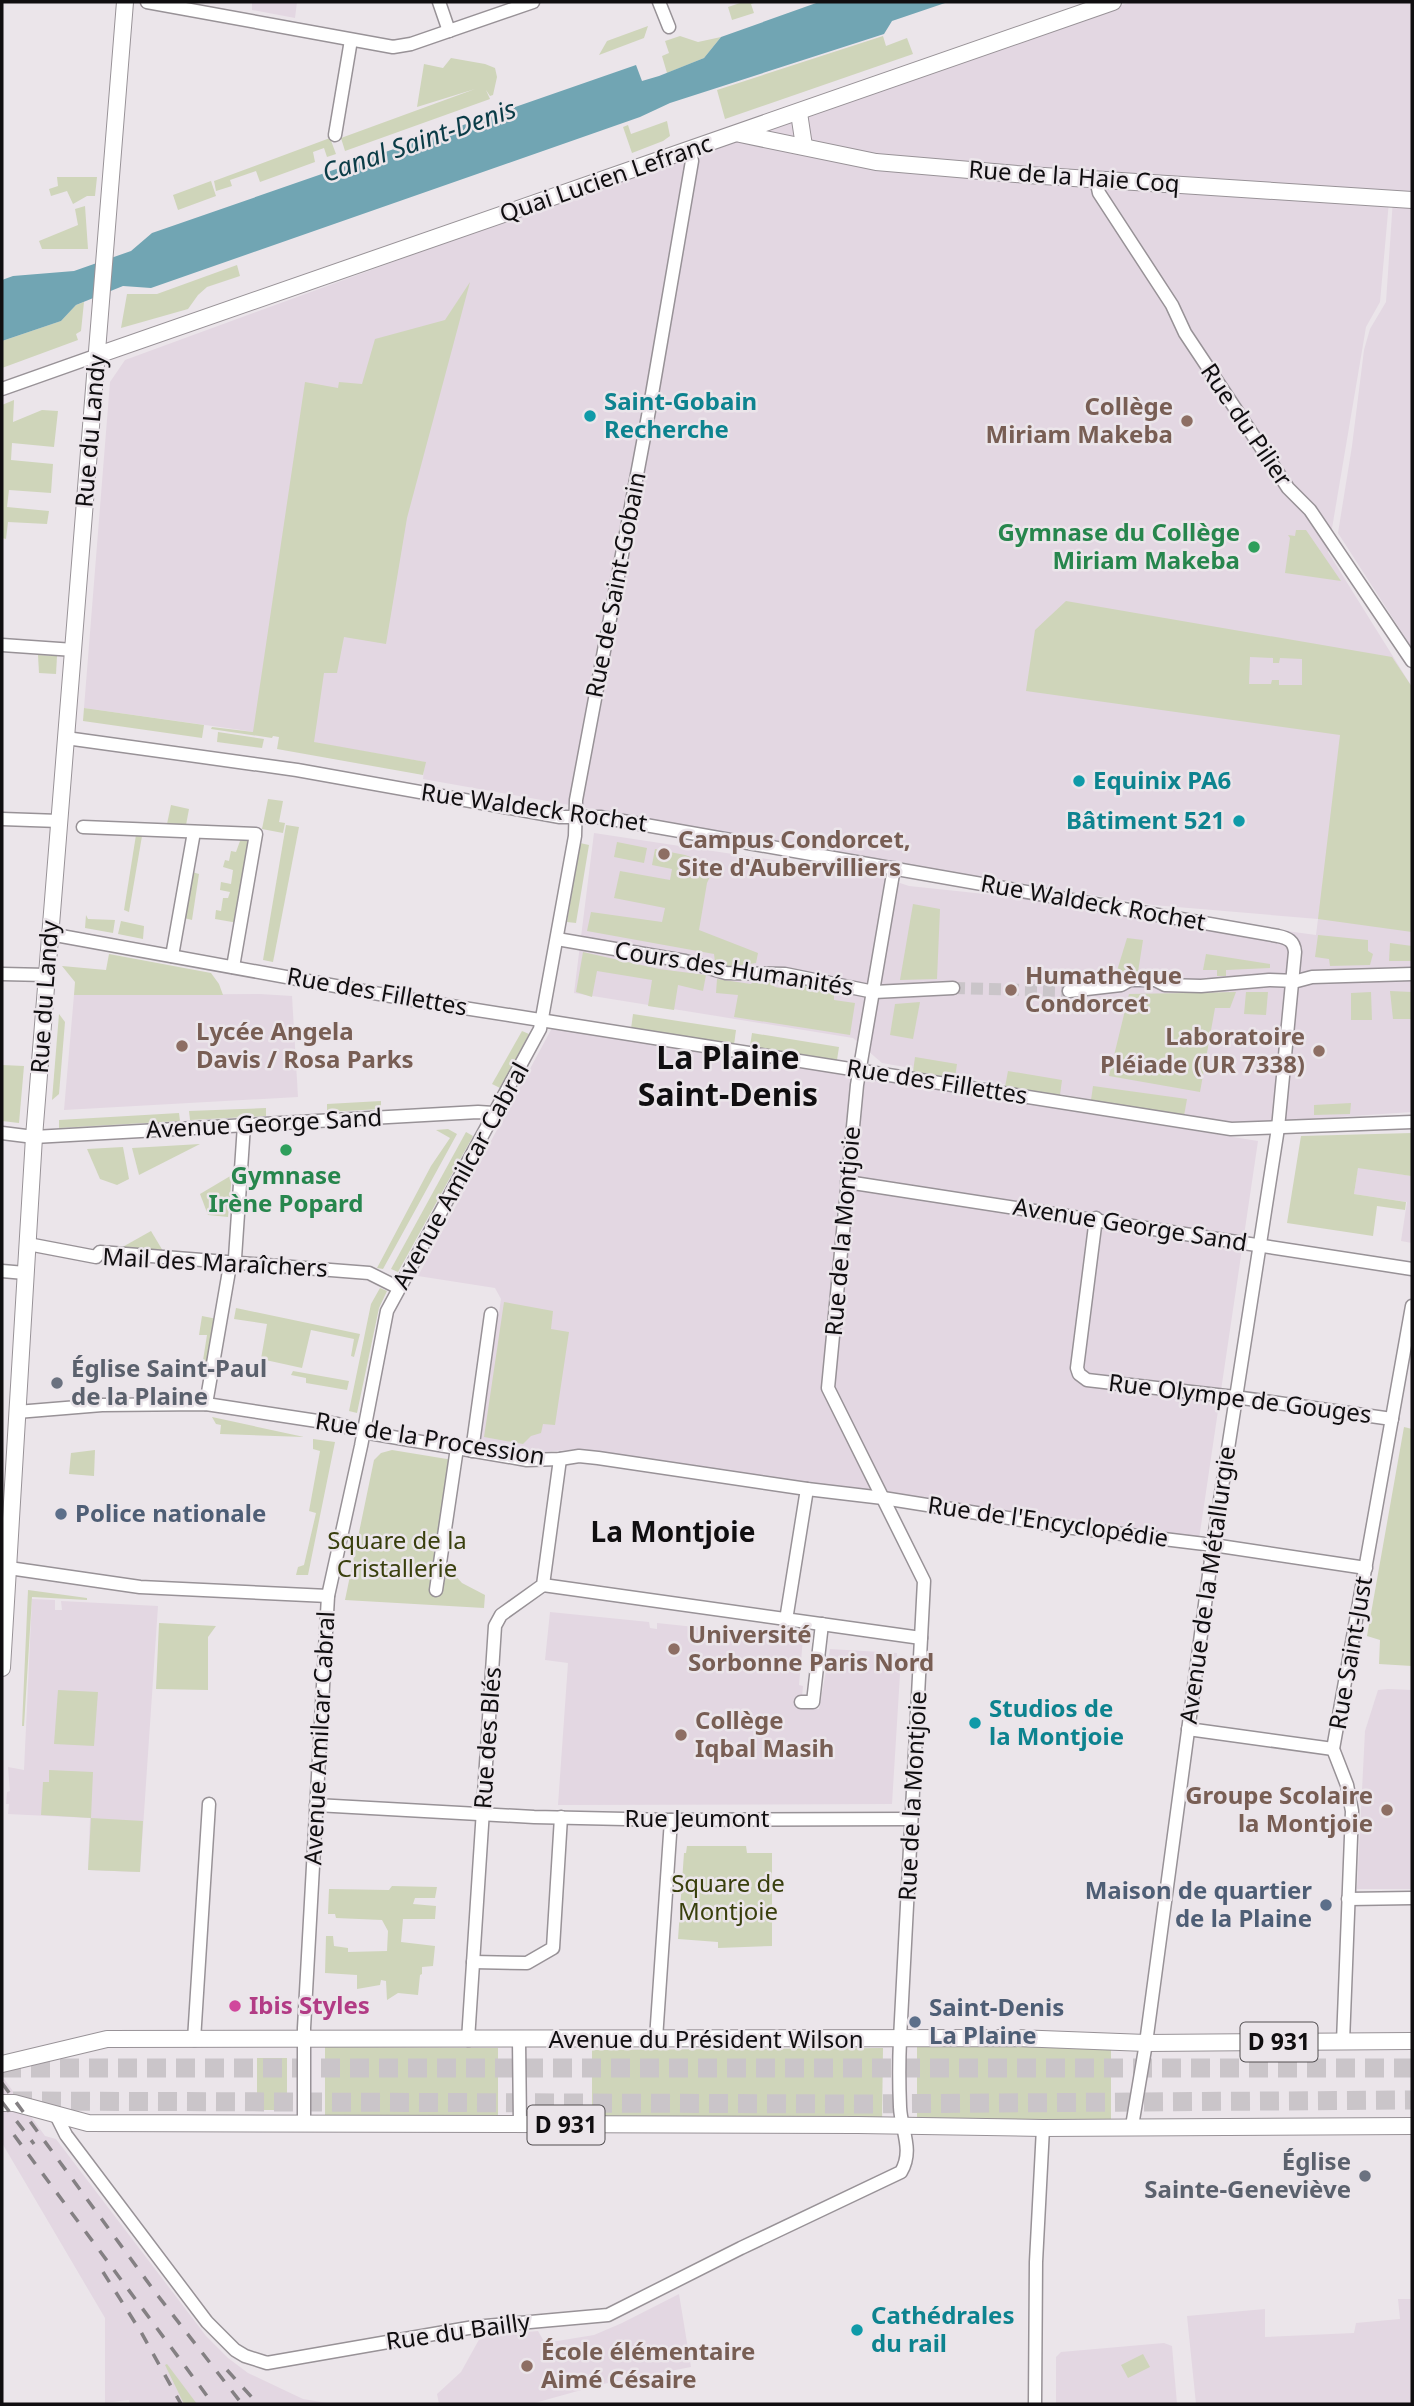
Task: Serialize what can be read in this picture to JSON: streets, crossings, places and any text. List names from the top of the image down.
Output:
{
  "streets": {
    "main road": [
      "Rue de la Haie Coq",
      "Quai Lucien Lefranc",
      "Rue du Landy",
      "Avenue du Président Wilson",
      "D 931"
    ],
    "street": [
      "Rue du Pilier",
      "Rue de Saint-Gobain",
      "Rue Waldeck Rochet",
      "Cours des Humanités",
      "Rue des Fillettes",
      "Avenue George Sand",
      "Avenue Amilcar Cabral",
      "Rue de la Montjoie",
      "Mail des Maraîchers",
      "Rue Olympe de Gouges",
      "Rue de la Procession",
      "Rue de l'Encyclopédie",
      "Avenue de la Métallurgie",
      "Rue Saint-Just",
      "Rue des Blés",
      "Rue Jeumont",
      "Rue du Bailly"
    ]
  },
  "crossings": [
    ["Rue de la Haie Coq", "Quai Lucien Lefranc"],
    ["Rue de la Haie Coq", "Rue du Pilier"],
    ["Quai Lucien Lefranc", "Rue du Landy"],
    ["Quai Lucien Lefranc", "Rue de Saint-Gobain"],
    ["Rue du Landy", "Rue Waldeck Rochet"],
    ["Rue du Landy", "Rue des Fillettes"],
    ["Rue du Landy", "Avenue George Sand"],
    ["Rue du Landy", "Mail des Maraîchers"],
    ["Rue du Landy", "Rue de la Procession"],
    ["Rue de Saint-Gobain", "Rue Waldeck Rochet"],
    ["Rue de Saint-Gobain", "Cours des Humanités"],
    ["Rue de Saint-Gobain", "Rue des Fillettes"],
    ["Rue de Saint-Gobain", "Avenue Amilcar Cabral"],
    ["Rue Waldeck Rochet", "Rue de la Montjoie"],
    ["Rue Waldeck Rochet", "Avenue de la Métallurgie"],
    ["Cours des Humanités", "Rue de la Montjoie"],
    ["Rue des Fillettes", "Avenue Amilcar Cabral"],
    ["Rue des Fillettes", "Rue de la Montjoie"],
    ["Rue des Fillettes", "Avenue de la Métallurgie"],
    ["Avenue George Sand", "Avenue Amilcar Cabral"],
    ["Avenue George Sand", "Rue de la Montjoie"],
    ["Avenue George Sand", "Rue Olympe de Gouges"],
    ["Avenue George Sand", "Avenue de la Métallurgie"],
    ["Avenue Amilcar Cabral", "Mail des Maraîchers"],
    ["Avenue Amilcar Cabral", "Rue de la Procession"],
    ["Avenue Amilcar Cabral", "Rue Jeumont"],
    ["Avenue Amilcar Cabral", "Avenue du Président Wilson"],
    ["Avenue Amilcar Cabral", "D 931"],
    ["Rue de la Montjoie", "Rue de la Procession"],
    ["Rue de la Montjoie", "Rue de l'Encyclopédie"],
    ["Rue de la Montjoie", "Rue Jeumont"],
    ["Rue de la Montjoie", "Avenue du Président Wilson"],
    ["Rue de la Montjoie", "D 931"],
    ["Rue de la Montjoie", "Rue du Bailly"],
    ["Rue Olympe de Gouges", "Avenue de la Métallurgie"],
    ["Rue Olympe de Gouges", "Rue Saint-Just"],
    ["Rue de la Procession", "Rue de l'Encyclopédie"],
    ["Rue de l'Encyclopédie", "Avenue de la Métallurgie"],
    ["Rue de l'Encyclopédie", "Rue Saint-Just"],
    ["Avenue de la Métallurgie", "Avenue du Président Wilson"],
    ["Avenue de la Métallurgie", "D 931"],
    ["Rue Saint-Just", "Avenue du Président Wilson"],
    ["Rue des Blés", "Rue Jeumont"],
    ["Rue des Blés", "Avenue du Président Wilson"],
    ["D 931", "Rue du Bailly"]
  ],
  "districts": ["La Plaine Saint-Denis", "La Montjoie"],
  "water": ["Canal Saint-Denis"],
  "parks": ["Square de la Cristallerie", "Square de Montjoie"],
  "places": [
    "Saint-Gobain Recherche",
    "Collège Miriam Makeba",
    "Gymnase du Collège Miriam Makeba",
    "Equinix PA6",
    "Bâtiment 521",
    "Campus Condorcet, Site d'Aubervilliers",
    "Humathèque Condorcet",
    "Lycée Angela Davis / Rosa Parks",
    "Laboratoire Pléiade (UR 7338)",
    "Gymnase Irène Popard",
    "Église Saint-Paul de la Plaine",
    "Police nationale",
    "Université Sorbonne Paris Nord",
    "Studios de la Montjoie",
    "Collège Iqbal Masih",
    "Groupe Scolaire la Montjoie",
    "Maison de quartier de la Plaine",
    "Ibis Styles",
    "Saint-Denis La Plaine",
    "Église Sainte-Geneviève",
    "Cathédrales du rail",
    "École élémentaire Aimé Césaire"
  ]
}
